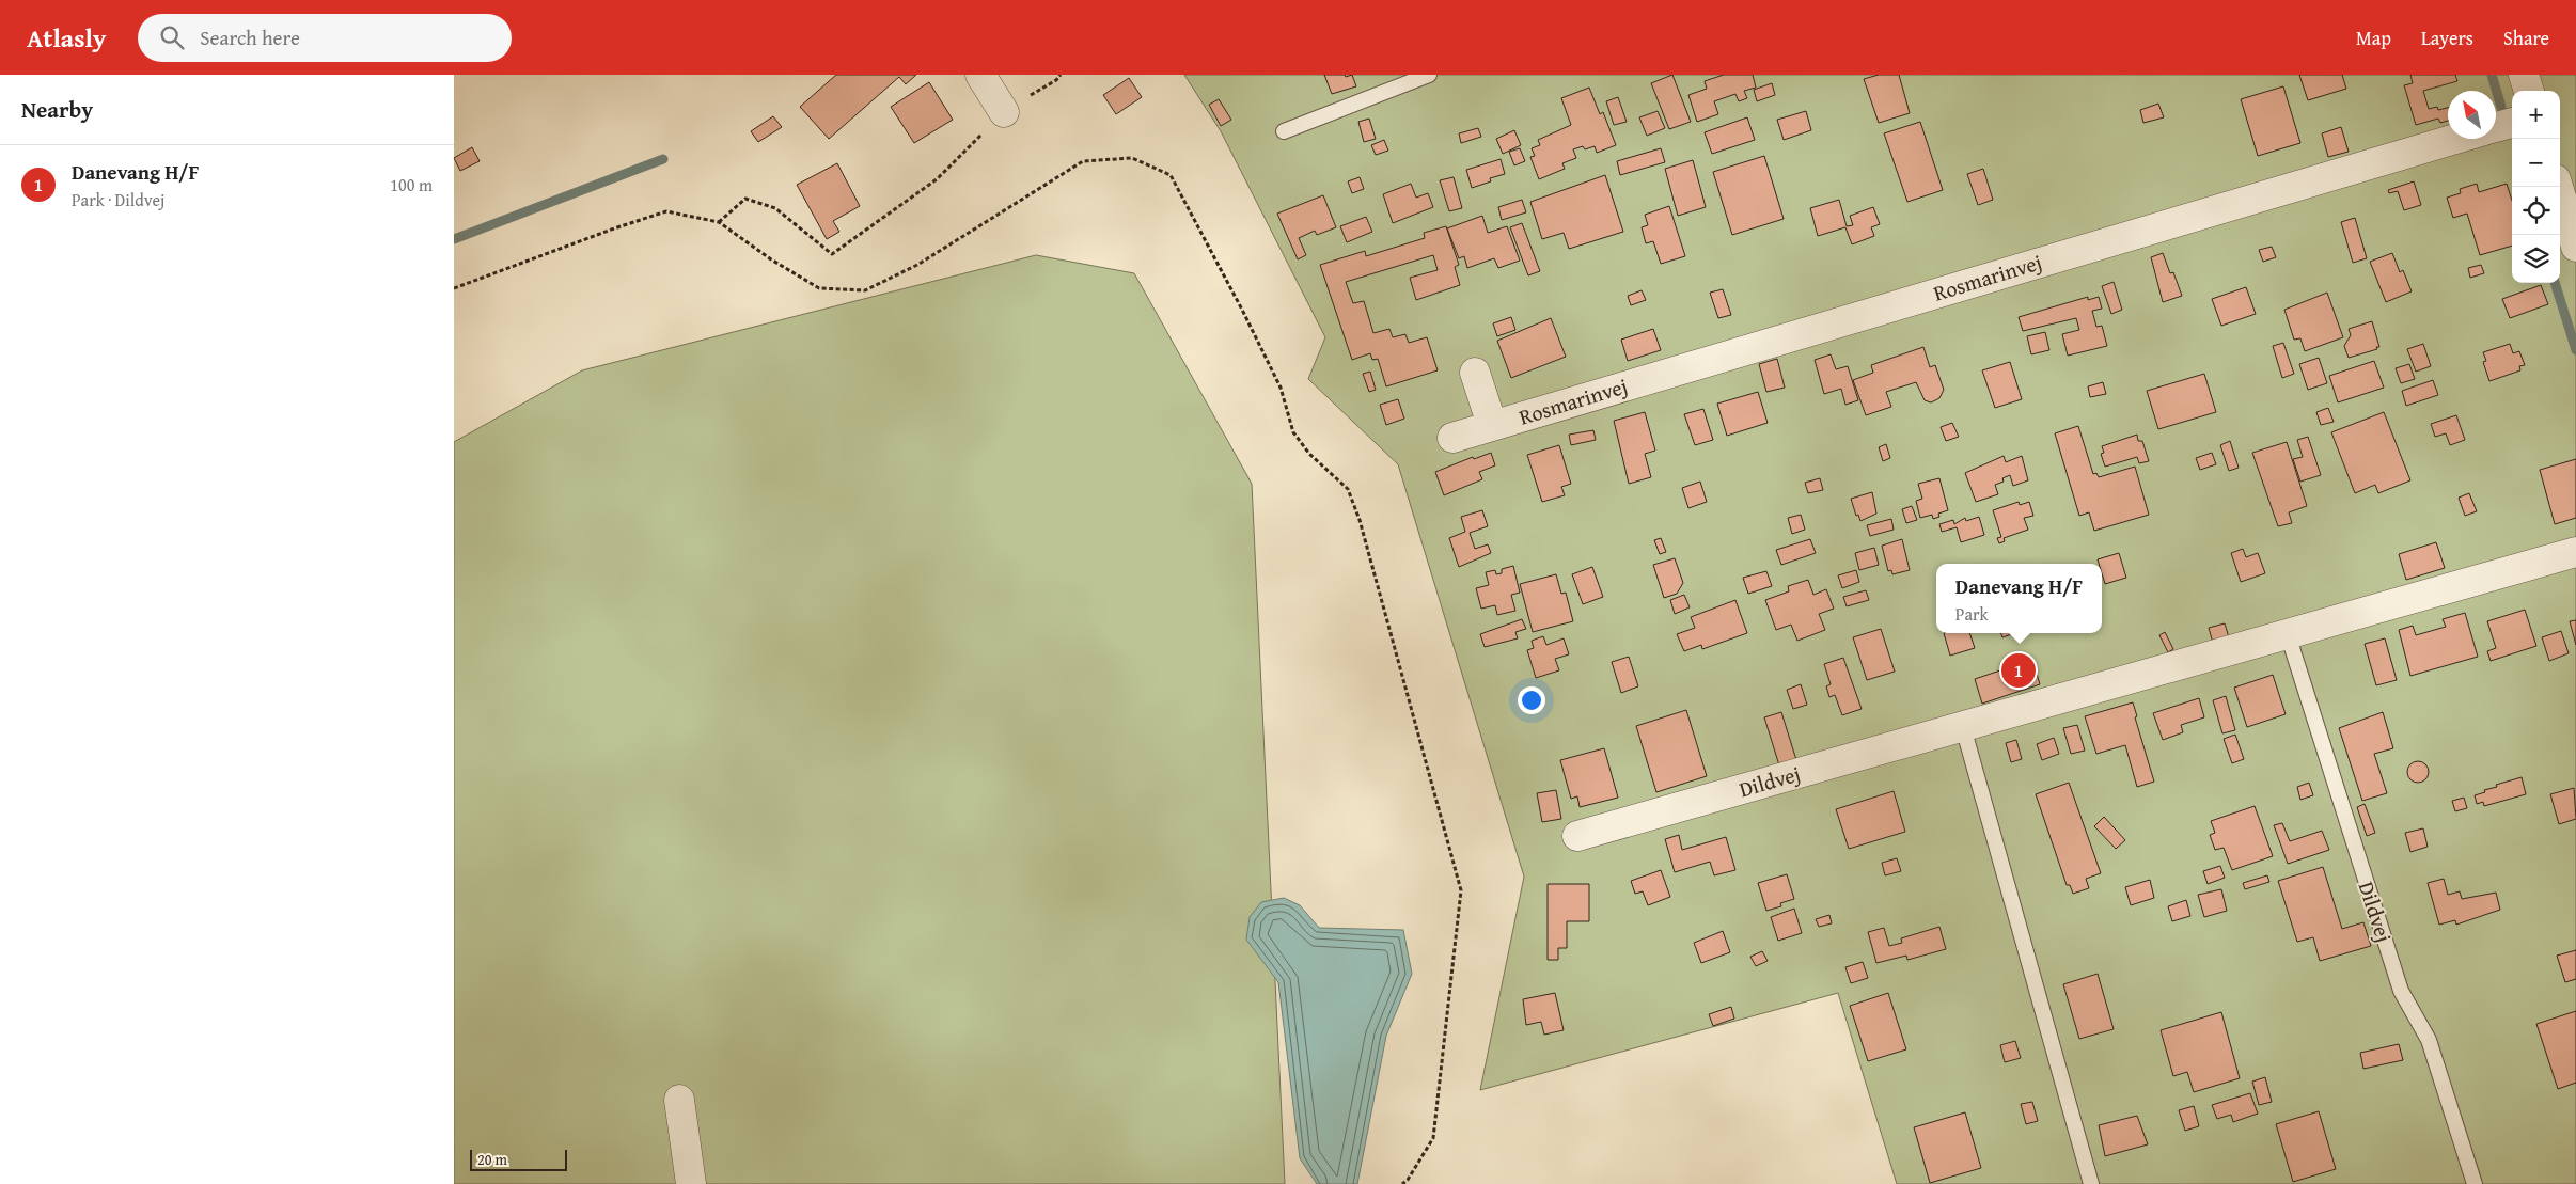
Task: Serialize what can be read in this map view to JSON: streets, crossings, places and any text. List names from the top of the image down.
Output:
{
  "streets": {
    "street": ["Rosmarinvej", "Dildvej"]
  },
  "scale_bar": "20 m",
  "north": "top left",
  "page": {
    "header": "Atlasly",
    "search": "Search here",
    "nav": ["Map", "Layers", "Share"],
    "heading": "Nearby",
    "map_buttons": ["+", "−"],
    "list": [
      {
        "mark": "1",
        "name": "Danevang H/F",
        "note": "Park · Dildvej",
        "value": "100 m"
      }
    ],
    "popup": ["Danevang H/F", "Park"],
    "pins": "1",
    "scale": "20 m"
  }
}
